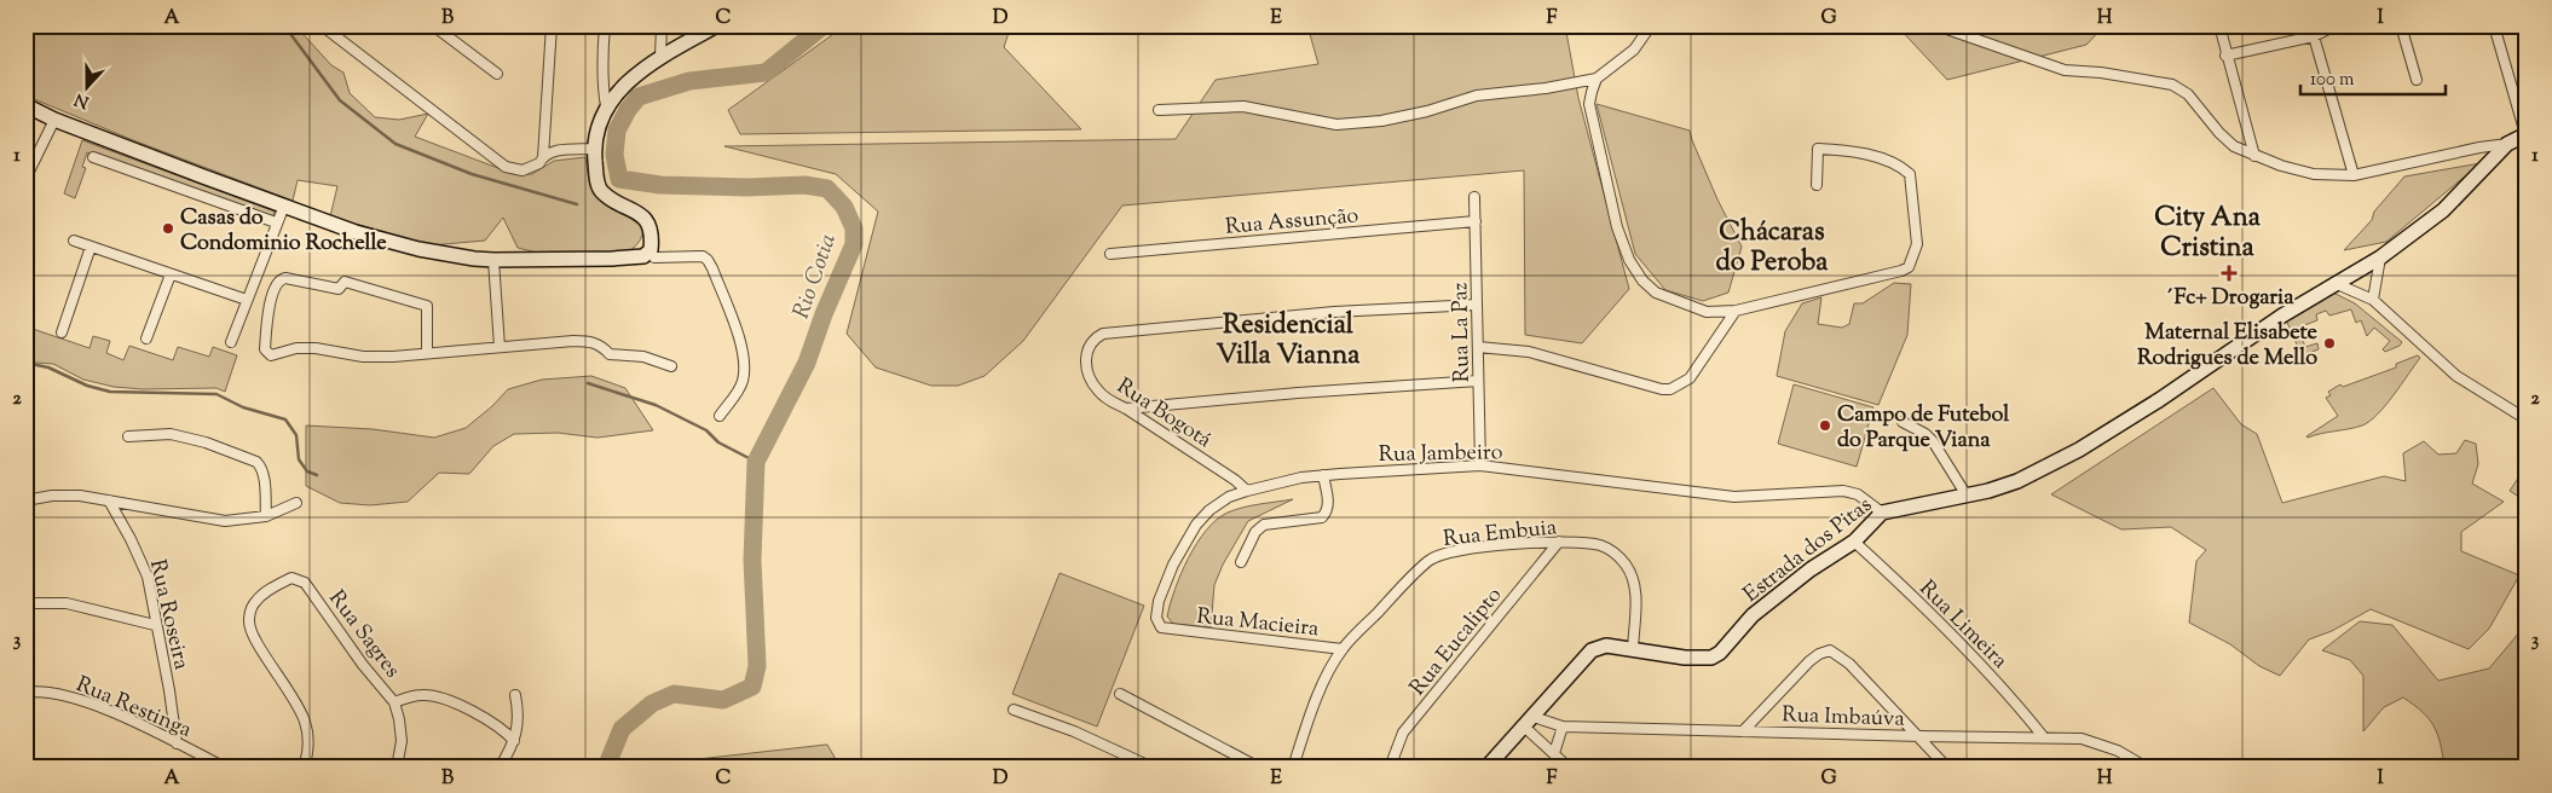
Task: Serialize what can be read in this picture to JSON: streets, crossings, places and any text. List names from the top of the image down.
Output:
{
  "streets": {
    "main road": ["Estrada dos Pitas"],
    "street": [
      "Rua Assunção",
      "Rua La Paz",
      "Rua Bogotá",
      "Rua Jambeiro",
      "Rua Embuia",
      "Rua Roseira",
      "Rua Macieira",
      "Rua Limeira",
      "Rua Sagres",
      "Rua Eucalipto",
      "Rua Restinga",
      "Rua Imbaúva"
    ]
  },
  "crossings": [
    ["Rua Assunção", "Rua La Paz"],
    ["Rua La Paz", "Rua Bogotá"],
    ["Rua La Paz", "Rua Jambeiro"],
    ["Rua Bogotá", "Rua Jambeiro"],
    ["Rua Jambeiro", "Estrada dos Pitas"],
    ["Rua Jambeiro", "Rua Macieira"],
    ["Rua Embuia", "Estrada dos Pitas"],
    ["Rua Embuia", "Rua Macieira"],
    ["Rua Embuia", "Rua Eucalipto"],
    ["Estrada dos Pitas", "Rua Limeira"],
    ["Rua Roseira", "Rua Restinga"],
    ["Rua Limeira", "Rua Imbaúva"]
  ],
  "districts": ["City Ana Cristina", "Chácaras do Peroba", "Residencial Villa Vianna"],
  "water": ["Rio Cotia"],
  "places": {
    "other": ["Casas do Condominio Rochelle", "Maternal Elisabete Rodrigues de Mello", "Campo de Futebol do Parque Viana"],
    "health": ["´Fc+ Drogaria"]
  },
  "scale_bar": "100 m",
  "north": "bottom",
  "grid": {
    "columns": [
      "A",
      "B",
      "C",
      "D",
      "E",
      "F",
      "G",
      "H",
      "I"
    ],
    "rows": ["1", "2", "3"]
  }
}
